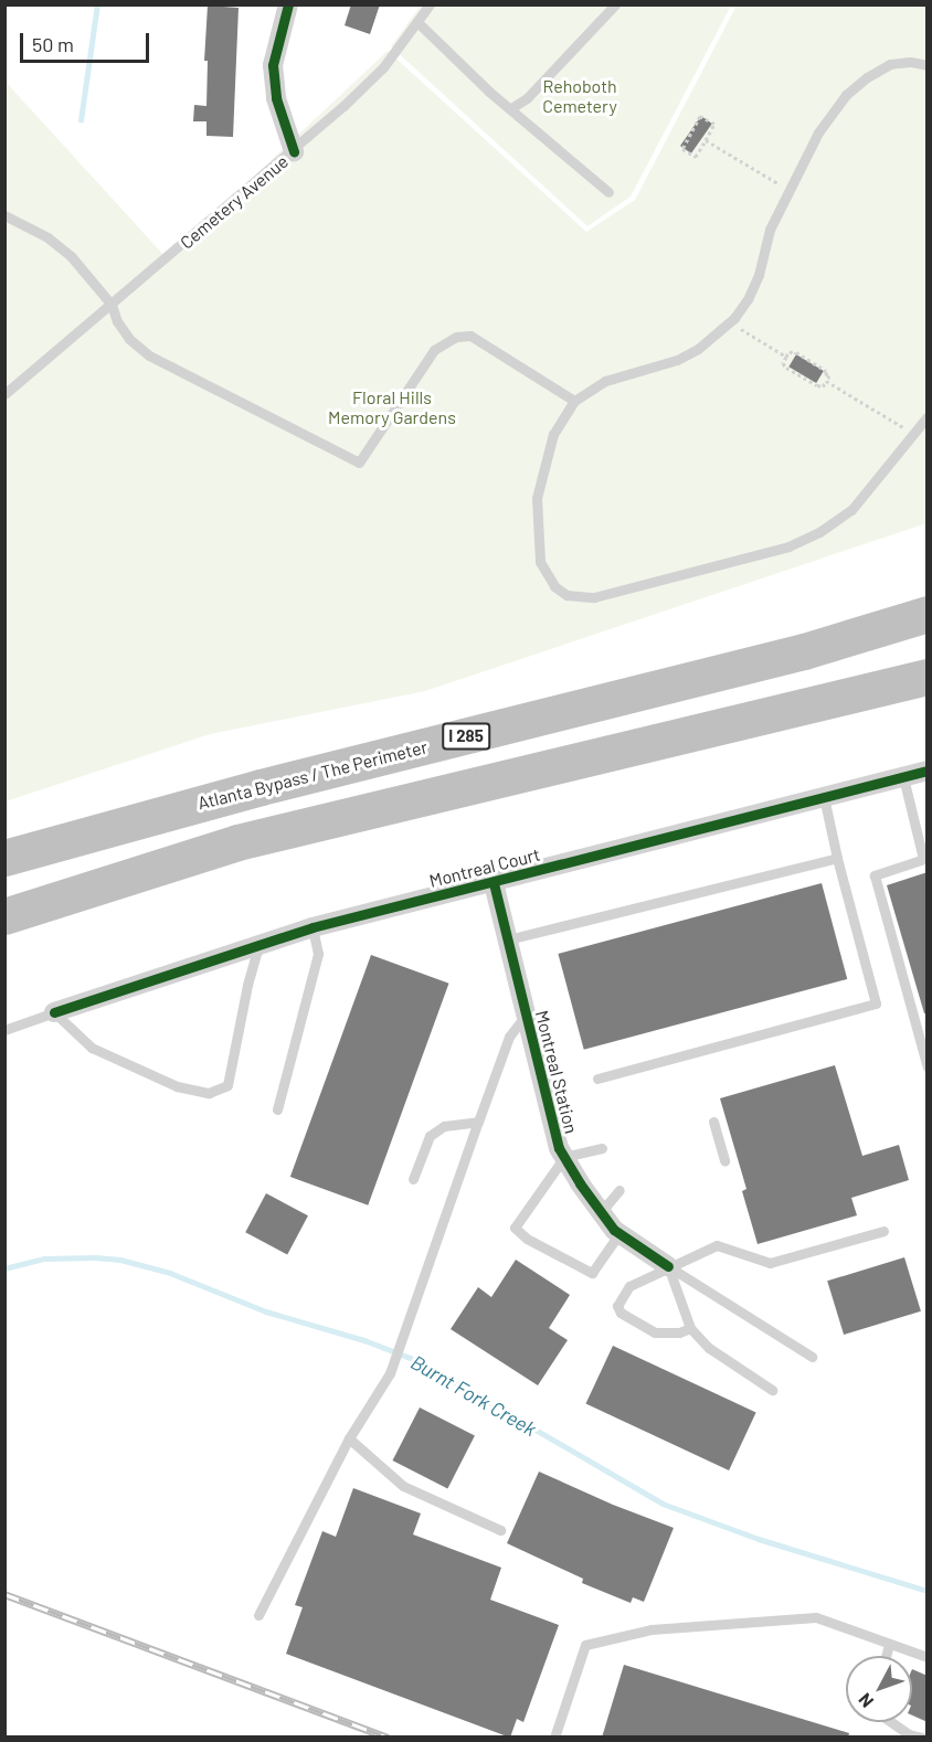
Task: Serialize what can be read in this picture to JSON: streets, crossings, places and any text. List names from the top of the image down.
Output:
{
  "streets": {
    "highway": ["I 285", "Atlanta Bypass / The Perimeter"],
    "street": ["Montreal Court", "Montreal Station"],
    "lane": ["Cemetery Avenue"]
  },
  "crossings": [
    ["Montreal Court", "Montreal Station"]
  ],
  "water": ["Burnt Fork Creek"],
  "parks": ["Rehoboth Cemetery", "Floral Hills Memory Gardens"],
  "scale_bar": "50 m",
  "north": "bottom left"
}
